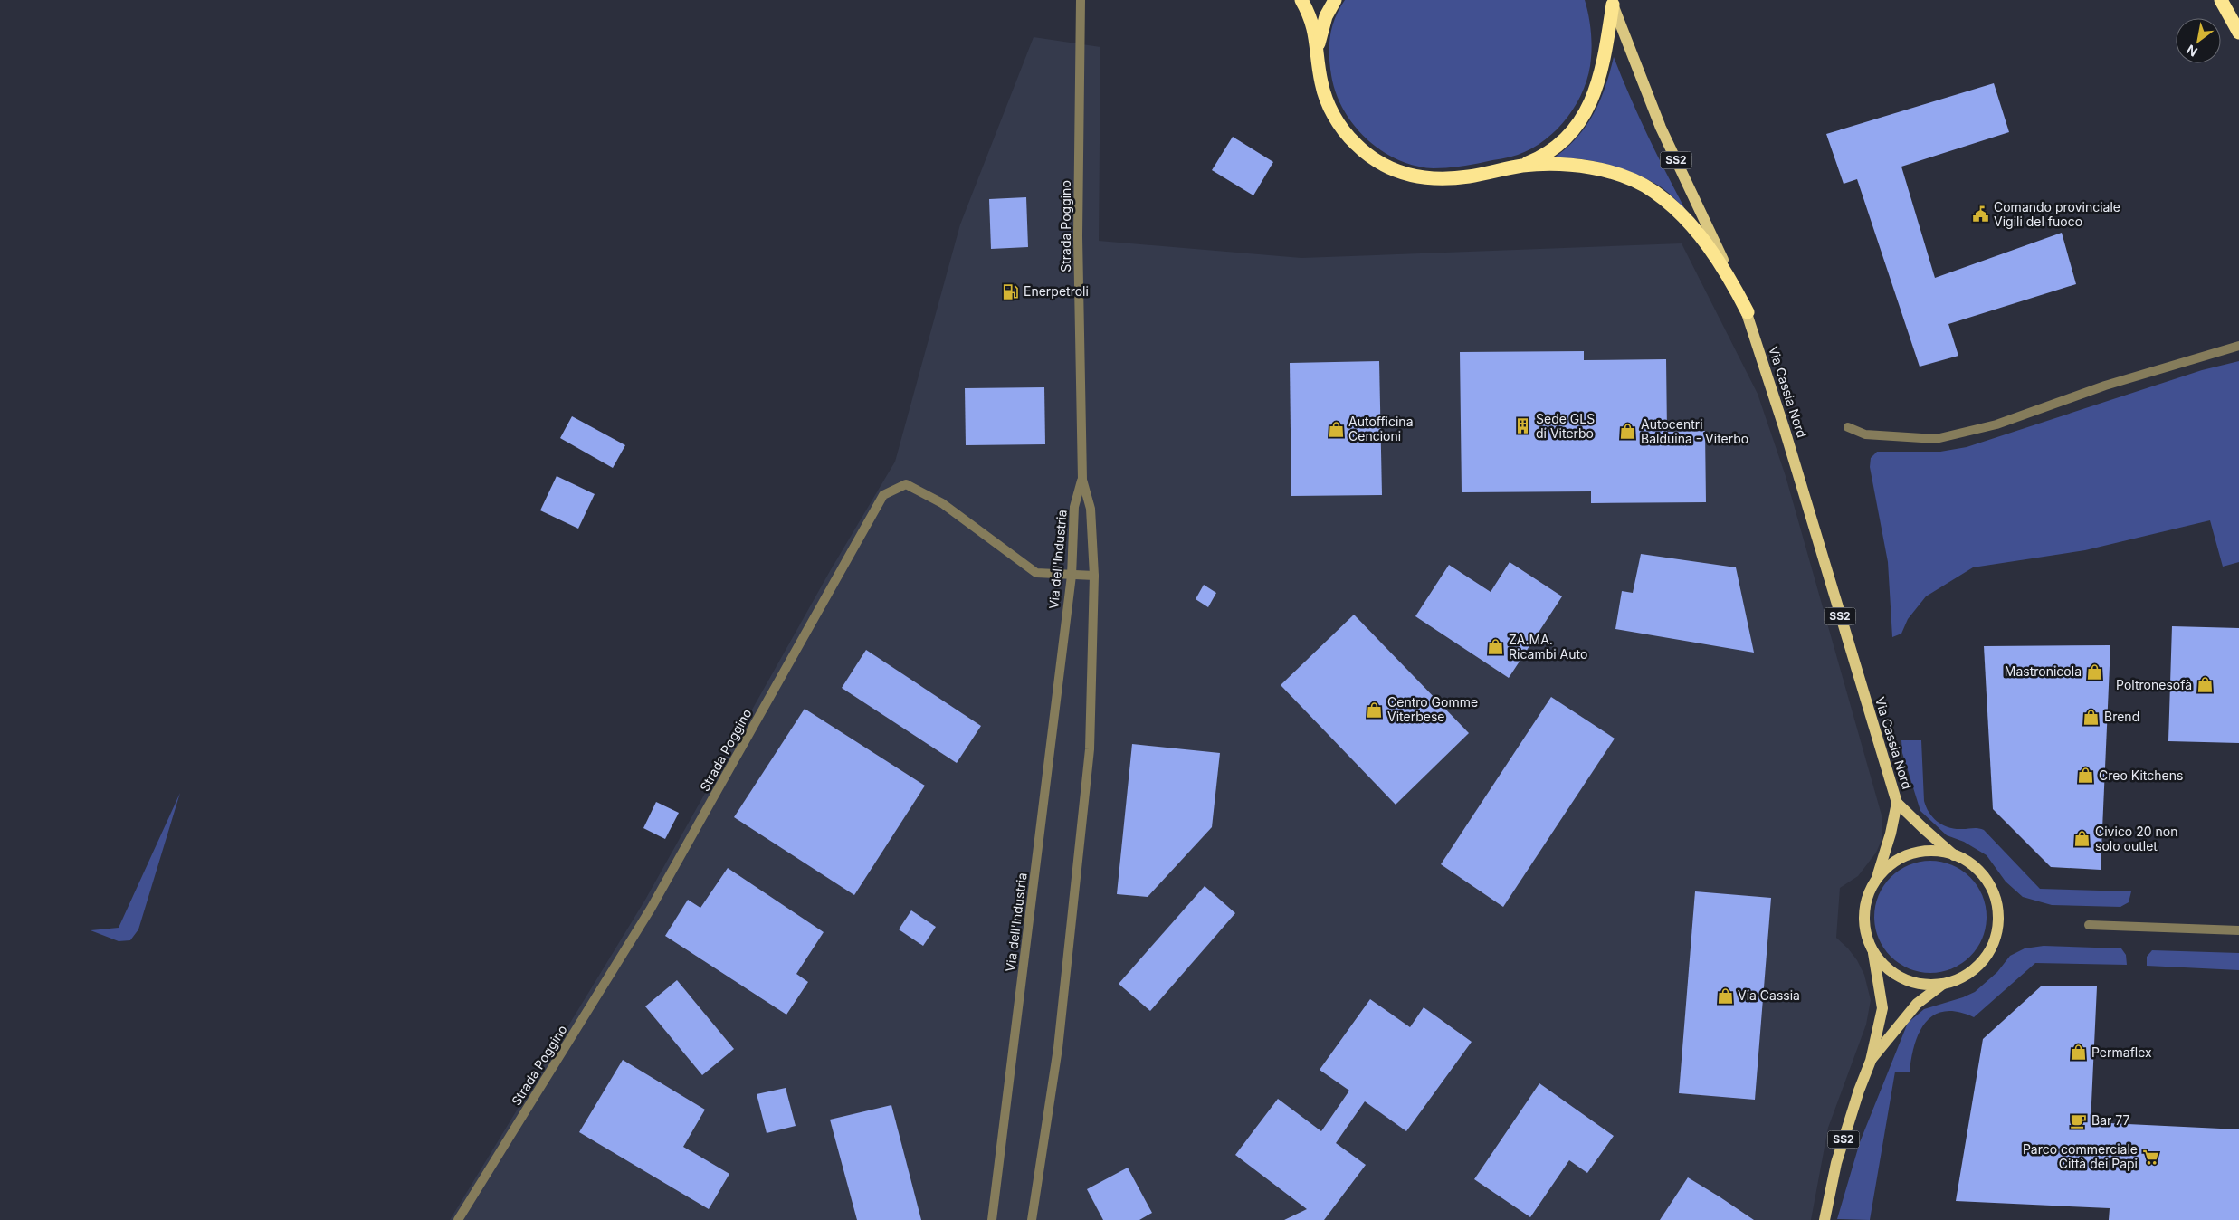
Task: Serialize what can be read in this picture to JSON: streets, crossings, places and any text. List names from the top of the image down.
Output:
{
  "streets": {
    "main road": ["SS2", "Via Cassia Nord"],
    "street": ["Strada Poggino", "Via dell'Industria"]
  },
  "crossings": [
    ["SS2", "Via Cassia Nord"],
    ["Strada Poggino", "Via dell'Industria"]
  ],
  "places": {
    "public building": ["Comando provinciale Vigili del fuoco"],
    "fuel station": ["Enerpetroli"],
    "building": ["Sede GLS di Viterbo"],
    "shop": [
      "Autofficina Cencioni",
      "Autocentri Balduina - Viterbo",
      "ZA.MA. Ricambi Auto",
      "Mastronicola",
      "Poltronesofà",
      "Centro Gomme Viterbese",
      "Brend",
      "Creo Kitchens",
      "Civico 20 non solo outlet",
      "Via Cassia",
      "Permaflex"
    ],
    "cafe": ["Bar 77"],
    "supermarket": ["Parco commerciale Città dei Papi"]
  },
  "north": "bottom left"
}
